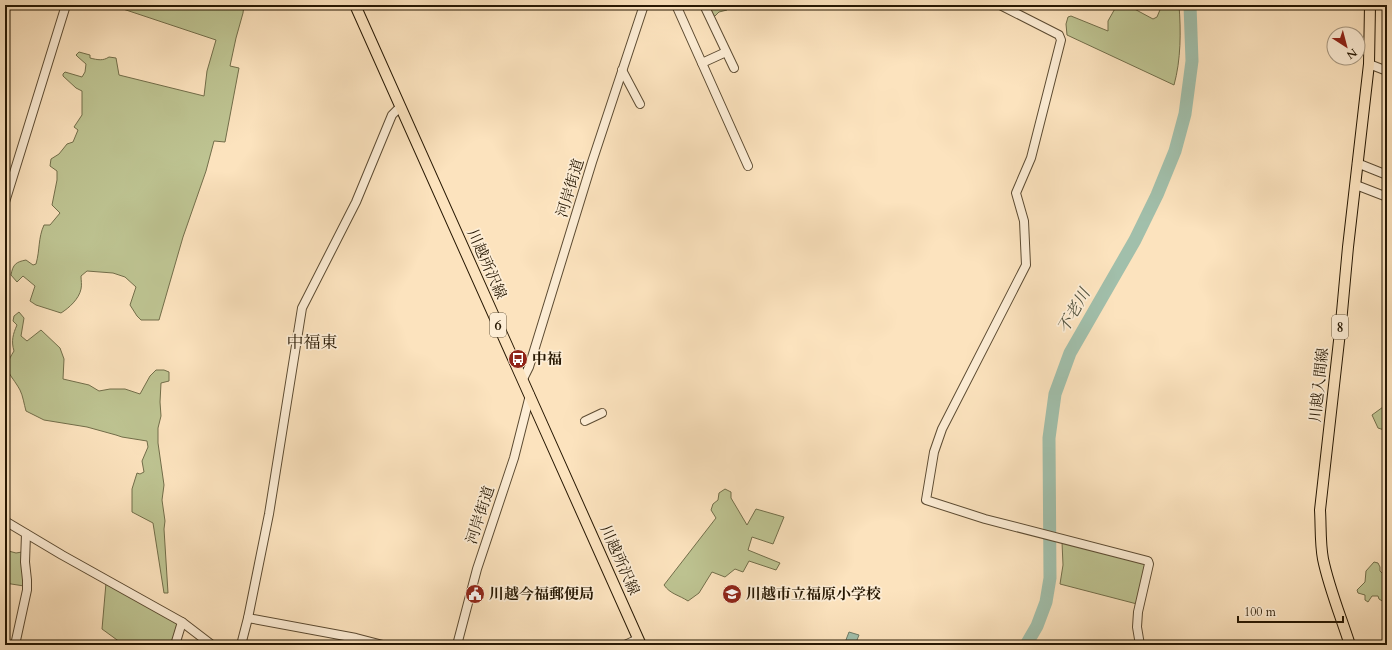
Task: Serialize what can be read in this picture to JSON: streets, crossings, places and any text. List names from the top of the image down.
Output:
{
  "streets": {
    "main road": [
      "川越所沢線",
      "6",
      "8",
      "川越入間線"
    ],
    "street": ["河岸街道"]
  },
  "crossings": [
    ["河岸街道", "川越所沢線"]
  ],
  "districts": ["中福東"],
  "water": ["不老川"],
  "places": {
    "bus stop": ["中福"],
    "public building": ["川越今福郵便局"],
    "school or university": ["川越市立福原小学校"]
  },
  "scale_bar": "100 m",
  "north": "bottom right"
}
